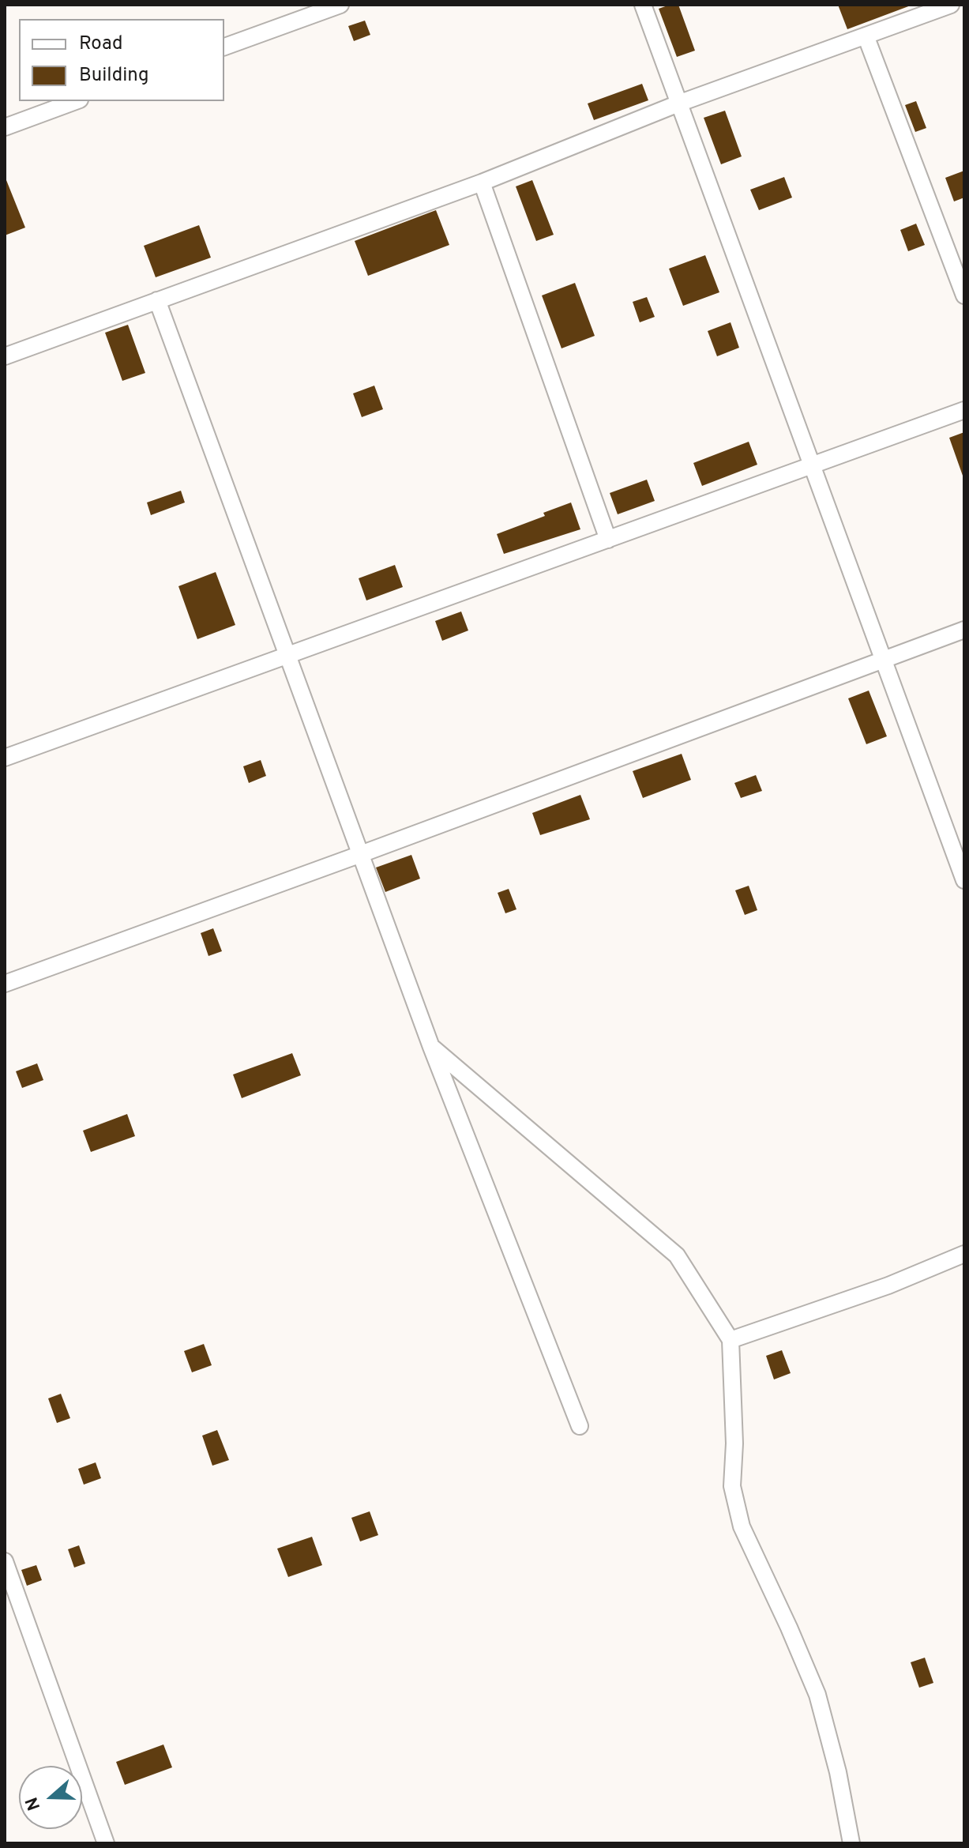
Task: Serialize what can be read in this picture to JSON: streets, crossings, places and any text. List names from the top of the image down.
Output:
{
  "legend": ["Road", "Building"],
  "north": "left"
}
